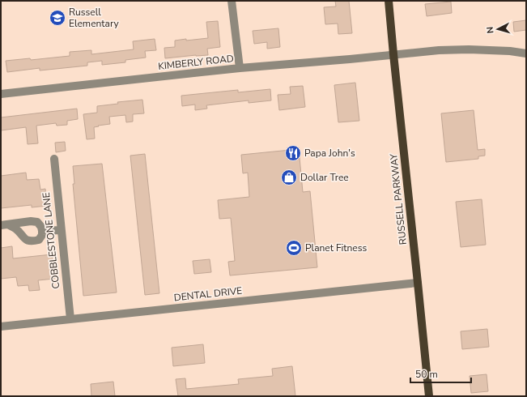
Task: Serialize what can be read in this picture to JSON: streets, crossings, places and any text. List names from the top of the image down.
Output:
{
  "streets": {
    "main road": ["RUSSELL PARKWAY"],
    "street": ["KIMBERLY ROAD", "COBBLESTONE LANE", "DENTAL DRIVE"]
  },
  "crossings": [
    ["KIMBERLY ROAD", "RUSSELL PARKWAY"],
    ["RUSSELL PARKWAY", "DENTAL DRIVE"],
    ["COBBLESTONE LANE", "DENTAL DRIVE"]
  ],
  "places": {
    "school or university": ["Russell Elementary"],
    "restaurant": ["Papa John's"],
    "shop": ["Dollar Tree"],
    "sports": ["Planet Fitness"]
  },
  "scale_bar": "50 m",
  "north": "left"
}
